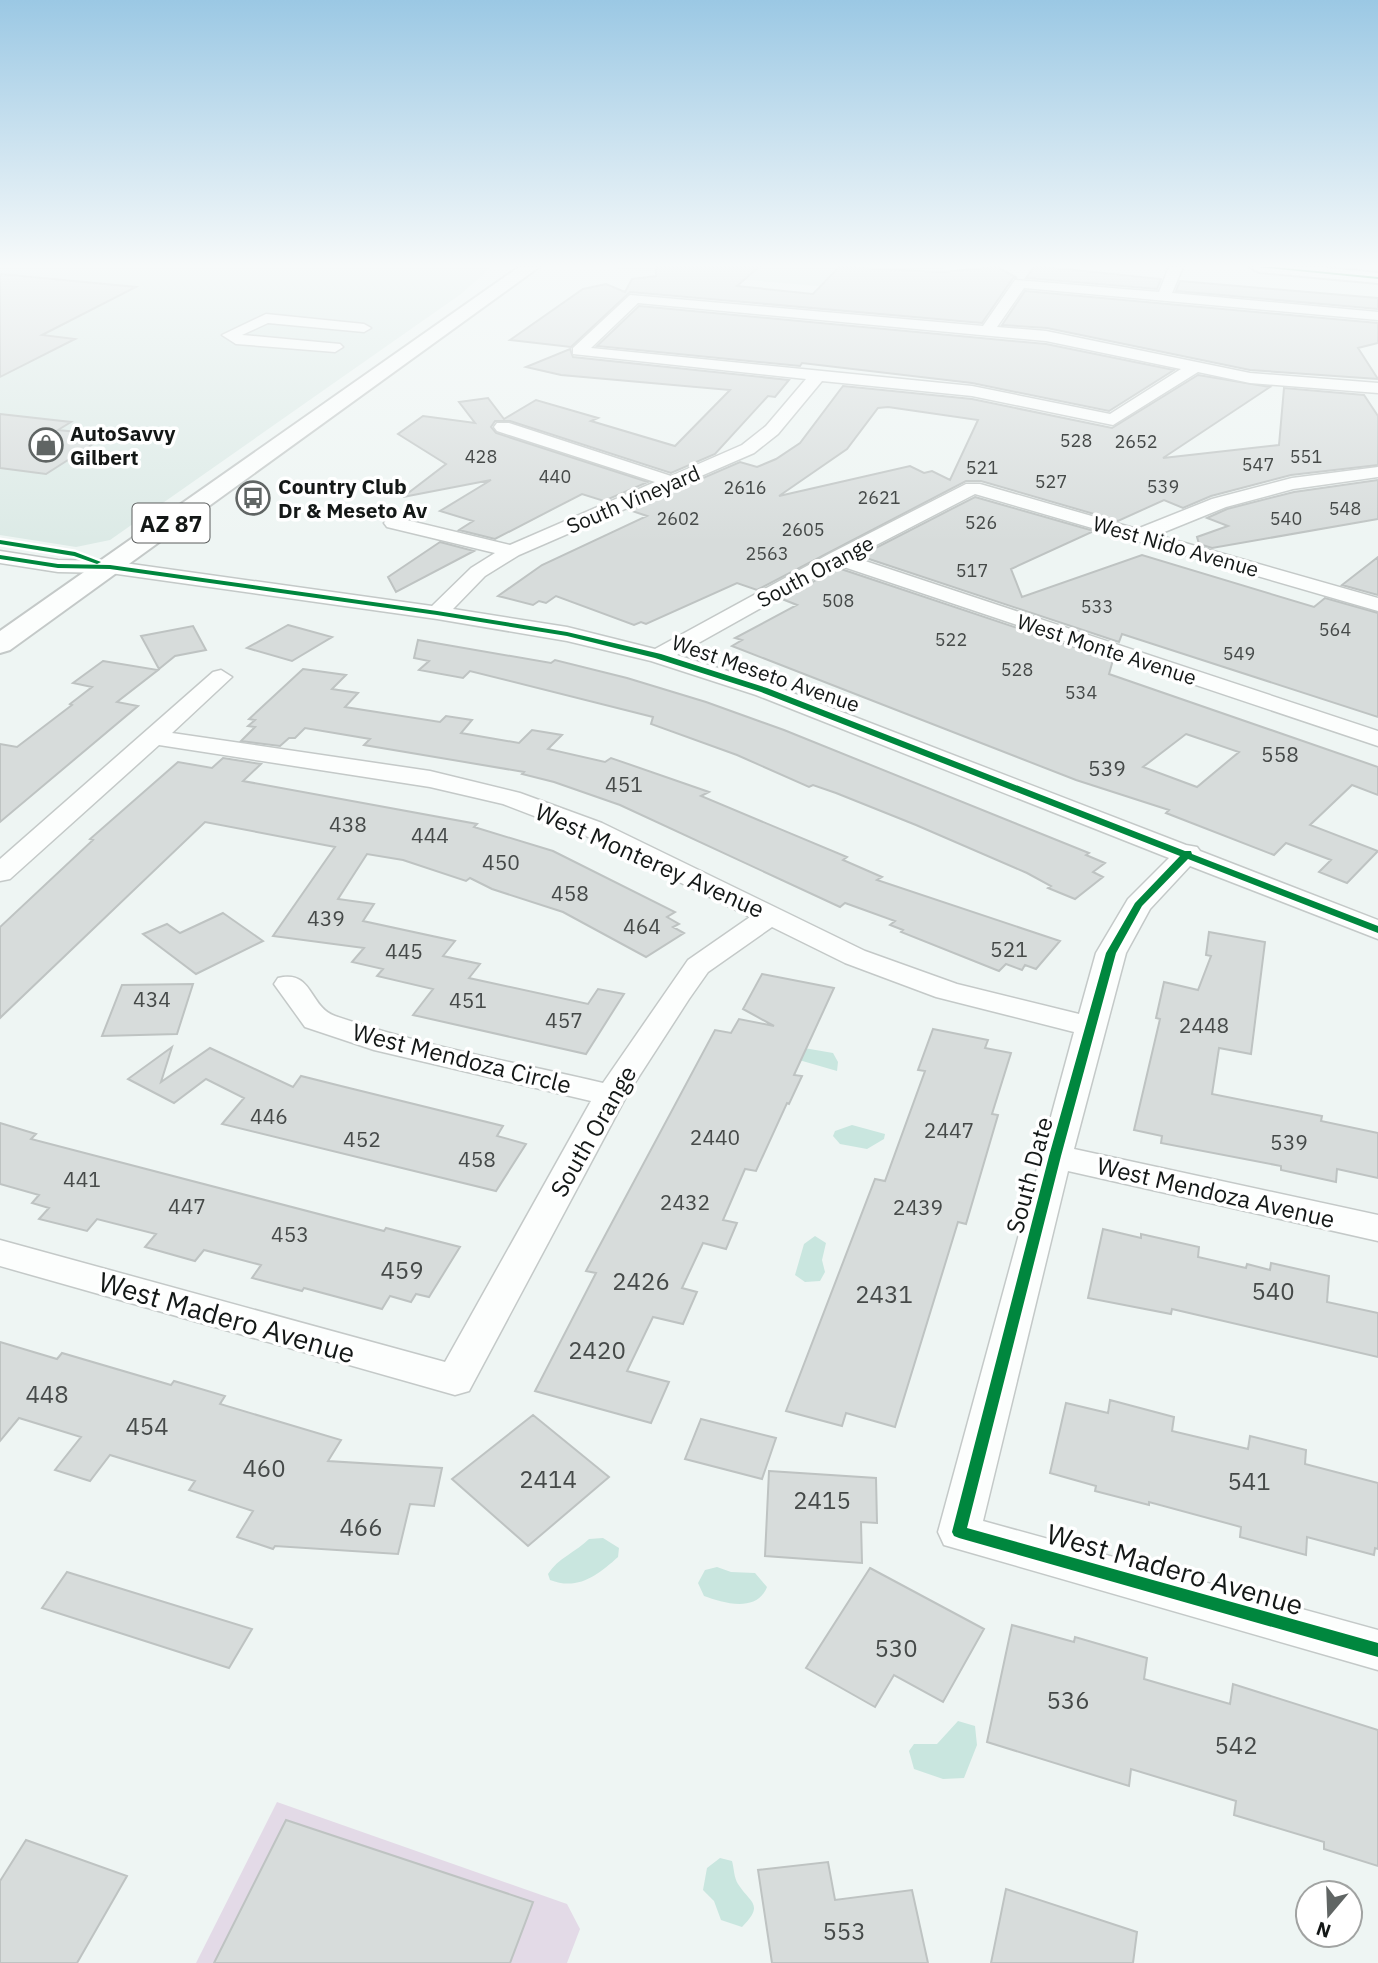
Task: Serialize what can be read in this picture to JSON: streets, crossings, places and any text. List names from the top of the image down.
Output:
{
  "streets": {
    "main road": ["AZ 87"],
    "street": [
      "South Vineyard",
      "West Nido Avenue",
      "South Orange",
      "West Monte Avenue",
      "West Meseto Avenue",
      "West Monterey Avenue",
      "West Mendoza Circle",
      "South Date",
      "West Mendoza Avenue",
      "West Madero Avenue"
    ]
  },
  "crossings": [
    ["South Vineyard", "West Meseto Avenue"],
    ["AZ 87", "West Meseto Avenue"],
    ["West Nido Avenue", "South Orange"],
    ["South Orange", "West Monte Avenue"],
    ["South Orange", "West Meseto Avenue"],
    ["South Orange", "West Monterey Avenue"],
    ["South Orange", "West Mendoza Circle"],
    ["South Orange", "West Madero Avenue"],
    ["West Meseto Avenue", "South Date"],
    ["West Monterey Avenue", "South Date"],
    ["South Date", "West Mendoza Avenue"],
    ["South Date", "West Madero Avenue"]
  ],
  "places": {
    "shop": ["AutoSavvy Gilbert"],
    "bus stop": ["Country Club Dr & Meseto Av"]
  },
  "house_numbers": [
    "528",
    "2652",
    "428",
    "551",
    "547",
    "521",
    "440",
    "527",
    "539",
    "2616",
    "2621",
    "548",
    "2602",
    "540",
    "526",
    "2605",
    "2563",
    "517",
    "508",
    "533",
    "564",
    "522",
    "549",
    "528",
    "534",
    "558",
    "539",
    "451",
    "438",
    "444",
    "450",
    "458",
    "439",
    "464",
    "521",
    "445",
    "434",
    "451",
    "457",
    "2448",
    "446",
    "2447",
    "2440",
    "452",
    "539",
    "458",
    "441",
    "2432",
    "447",
    "2439",
    "453",
    "459",
    "2426",
    "540",
    "2431",
    "2420",
    "448",
    "454",
    "460",
    "2414",
    "541",
    "2415",
    "466",
    "530",
    "536",
    "542",
    "553"
  ],
  "north": "bottom"
}
